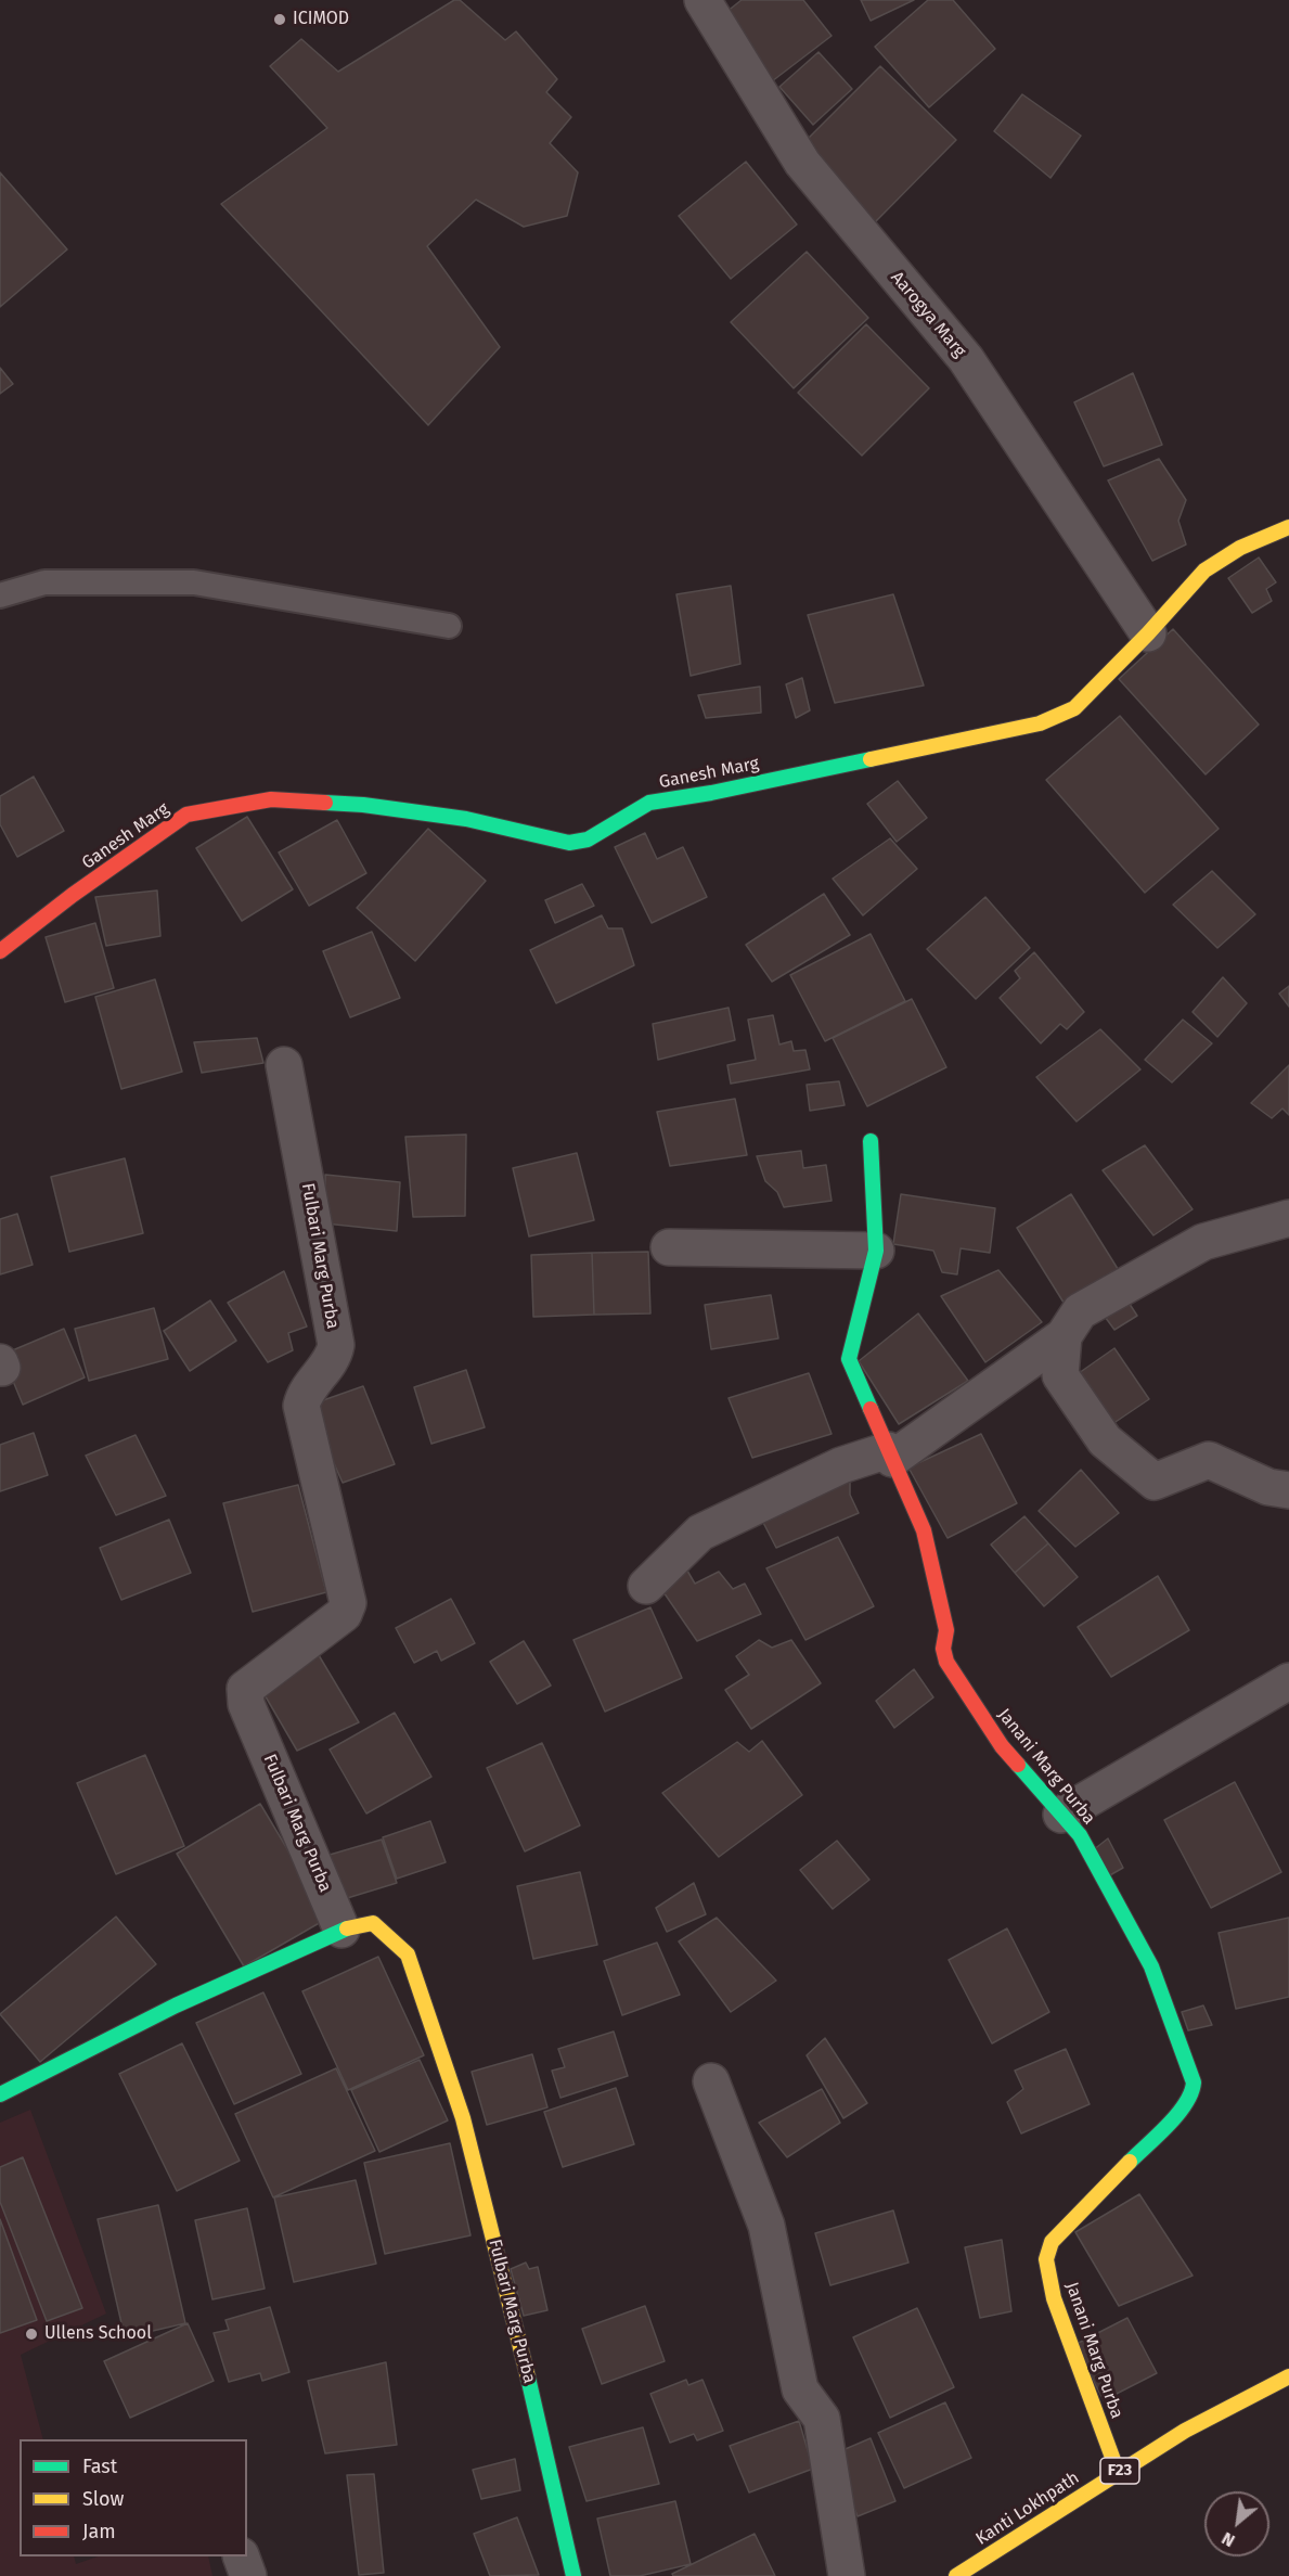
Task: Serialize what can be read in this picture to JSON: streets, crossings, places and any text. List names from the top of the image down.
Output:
{
  "streets": {
    "street": [
      "Aarogya Marg",
      "Ganesh Marg",
      "Fulbari Marg Purba",
      "Janani Marg Purba",
      "F23",
      "Kanti Lokhpath"
    ]
  },
  "crossings": [
    ["Aarogya Marg", "Ganesh Marg"],
    ["Janani Marg Purba", "Kanti Lokhpath"]
  ],
  "places": ["ICIMOD", "Ullens School"],
  "legend": ["Fast", "Slow", "Jam"],
  "north": "bottom left"
}
